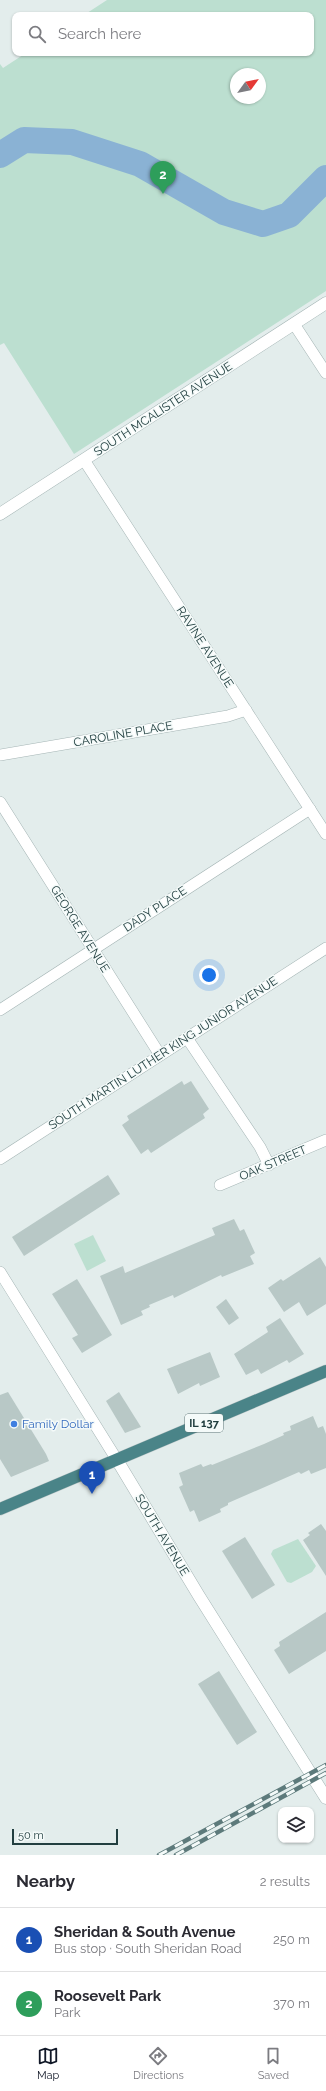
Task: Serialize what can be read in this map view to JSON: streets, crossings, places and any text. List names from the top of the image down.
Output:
{
  "streets": {
    "highway": ["IL 137"],
    "street": [
      "SOUTH MCALISTER AVENUE",
      "RAVINE AVENUE",
      "CAROLINE PLACE",
      "DADY PLACE",
      "GEORGE AVENUE",
      "SOUTH MARTIN LUTHER KING JUNIOR AVENUE",
      "OAK STREET",
      "SOUTH AVENUE"
    ]
  },
  "crossings": [
    ["SOUTH MCALISTER AVENUE", "RAVINE AVENUE"],
    ["RAVINE AVENUE", "CAROLINE PLACE"],
    ["RAVINE AVENUE", "DADY PLACE"],
    ["DADY PLACE", "GEORGE AVENUE"],
    ["GEORGE AVENUE", "SOUTH MARTIN LUTHER KING JUNIOR AVENUE"],
    ["IL 137", "SOUTH AVENUE"]
  ],
  "places": ["Family Dollar"],
  "scale_bar": "50 m",
  "north": "top right",
  "page": {
    "search": "Search here",
    "pins": ["2", "1"],
    "scale": "50 m",
    "heading": ["Nearby", "2 results"],
    "list": [
      {
        "mark": "1",
        "name": "Sheridan & South Avenue",
        "note": "Bus stop · South Sheridan Road",
        "value": "250 m"
      },
      {
        "mark": "2",
        "name": "Roosevelt Park",
        "note": "Park",
        "value": "370 m"
      }
    ],
    "nav": ["Map", "Directions", "Saved"]
  }
}
